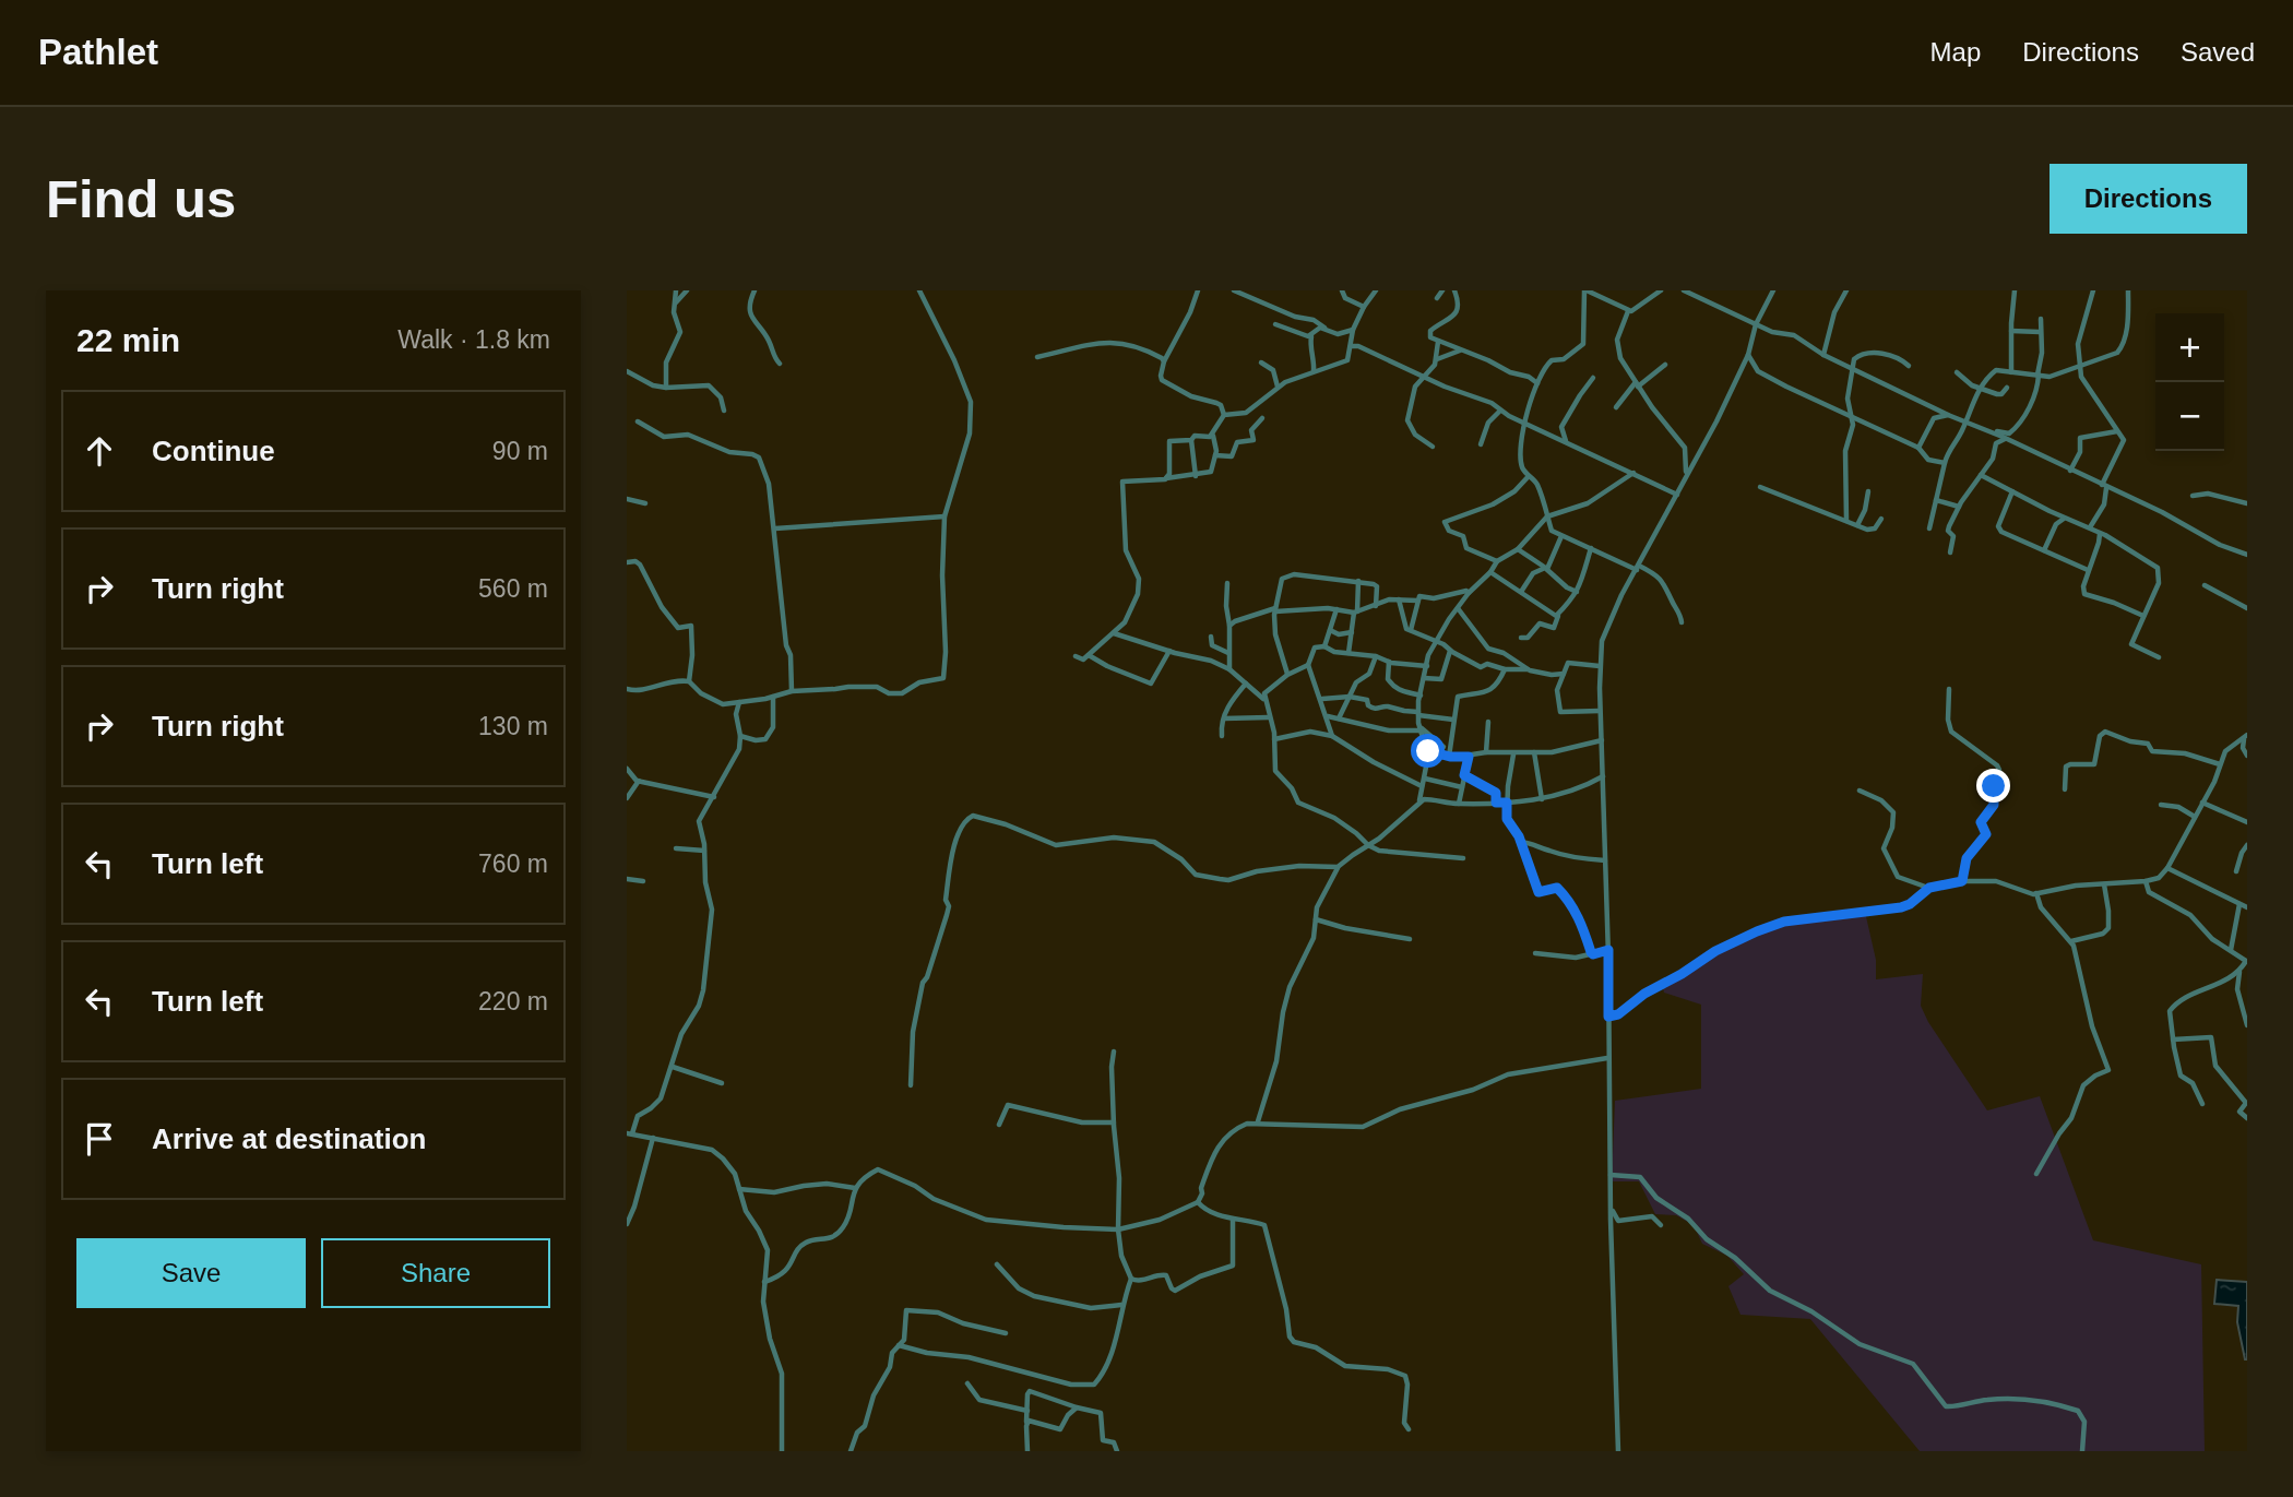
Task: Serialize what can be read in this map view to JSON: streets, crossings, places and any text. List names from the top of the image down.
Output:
{
  "page": {
    "header": "Pathlet",
    "nav": ["Map", "Directions", "Saved"],
    "buttons": [
      "Directions",
      ["Save", "Share"]
    ],
    "title": "Find us",
    "heading": ["22 min", "Walk · 1.8 km"],
    "map_buttons": ["+", "−"],
    "list": [
      ["Continue", "90 m"],
      ["Turn right", "560 m"],
      ["Turn right", "130 m"],
      ["Turn left", "760 m"],
      ["Turn left", "220 m"],
      "Arrive at destination"
    ]
  }
}
